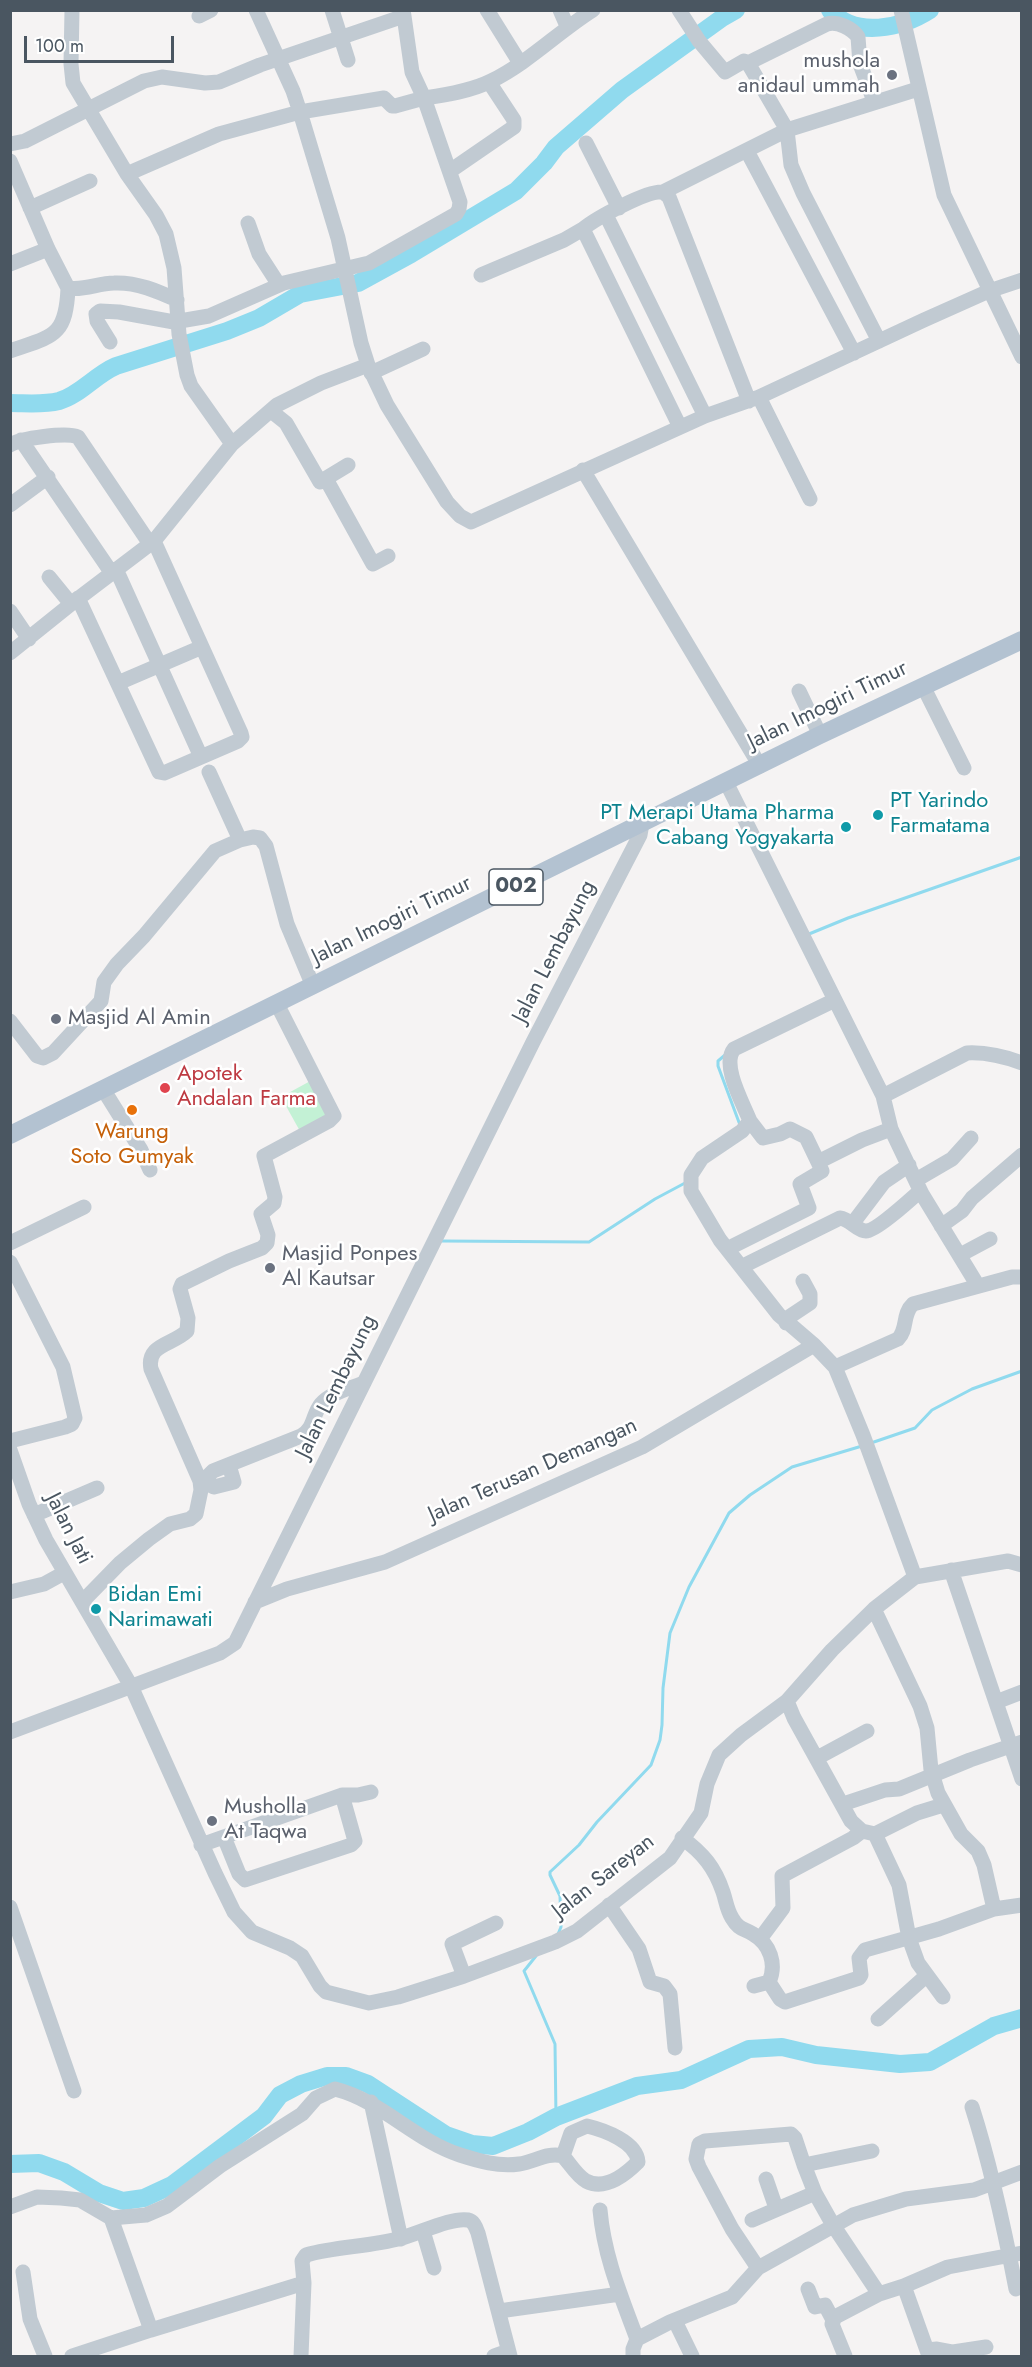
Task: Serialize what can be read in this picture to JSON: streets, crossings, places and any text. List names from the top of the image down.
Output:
{
  "streets": {
    "main road": ["Jalan Imogiri Timur", "002"],
    "street": [
      "Jalan Lembayung",
      "Jalan Terusan Demangan",
      "Jalan Jati",
      "Jalan Sareyan"
    ]
  },
  "crossings": [
    ["Jalan Imogiri Timur", "Jalan Lembayung"],
    ["Jalan Lembayung", "Jalan Terusan Demangan"],
    ["Jalan Lembayung", "Jalan Jati"],
    ["Jalan Jati", "Jalan Sareyan"]
  ],
  "places": [
    "mushola anidaul ummah",
    "PT Yarindo Farmatama",
    "PT Merapi Utama Pharma Cabang Yogyakarta",
    "Masjid Al Amin",
    "Apotek Andalan Farma",
    "Warung Soto Gumyak",
    "Masjid Ponpes Al Kautsar",
    "Bidan Emi Narimawati",
    "Musholla At Taqwa"
  ],
  "scale_bar": "100 m"
}
